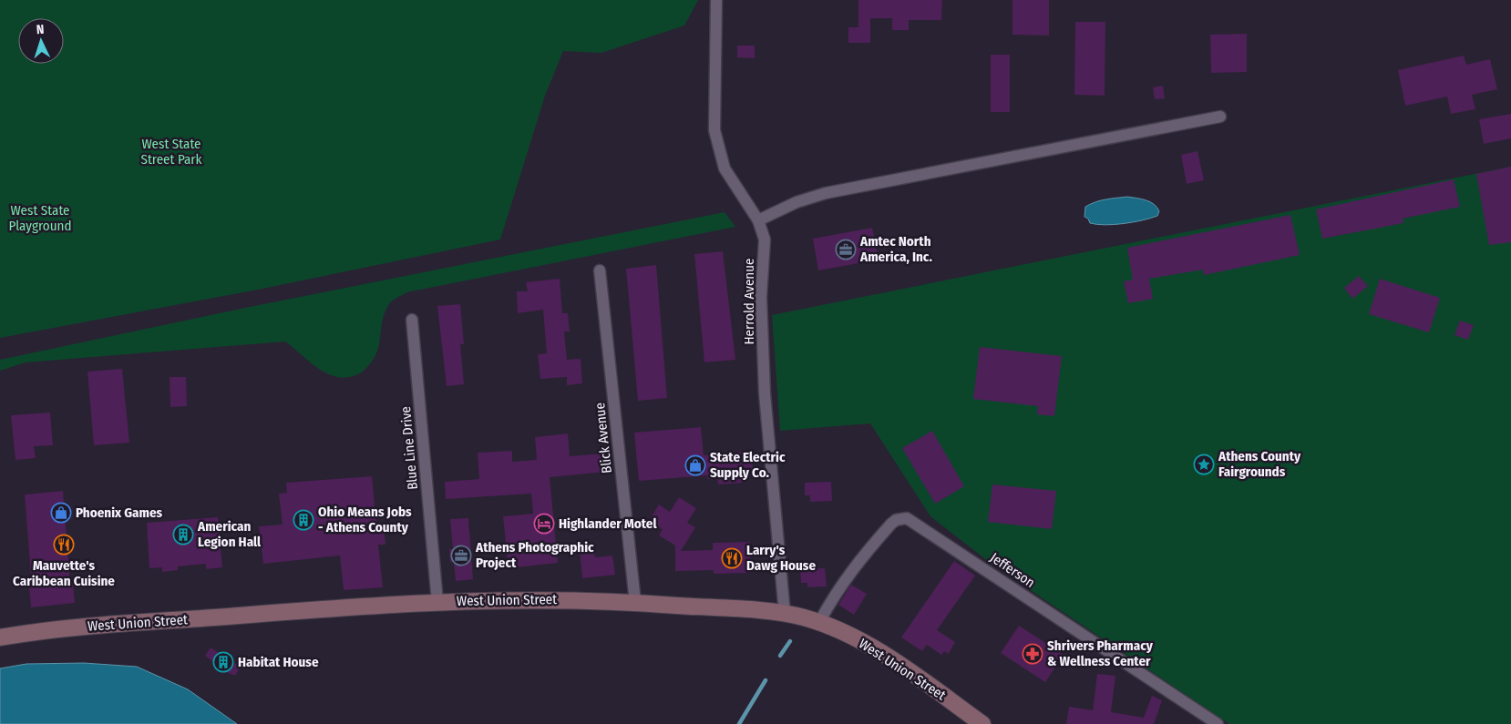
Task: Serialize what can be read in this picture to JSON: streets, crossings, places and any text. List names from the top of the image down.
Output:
{
  "streets": {
    "main road": ["West Union Street"],
    "street": [
      "Herrold Avenue",
      "Blick Avenue",
      "Blue Line Drive",
      "Jefferson"
    ]
  },
  "crossings": [
    ["Herrold Avenue", "West Union Street"],
    ["Blick Avenue", "West Union Street"],
    ["Blue Line Drive", "West Union Street"],
    ["Jefferson", "West Union Street"]
  ],
  "parks": ["West State Street Park", "West State Playground"],
  "places": {
    "office": ["Amtec North America, Inc.", "Athens Photographic Project"],
    "place": ["Athens County Fairgrounds"],
    "shop": ["State Electric Supply Co.", "Phoenix Games"],
    "building": ["Ohio Means Jobs - Athens County", "American Legion Hall", "Habitat House"],
    "hotel": ["Highlander Motel"],
    "restaurant": ["Mauvette's Caribbean Cuisine", "Larry's Dawg House"],
    "pharmacy": ["Shrivers Pharmacy & Wellness Center"]
  },
  "north": "top"
}
